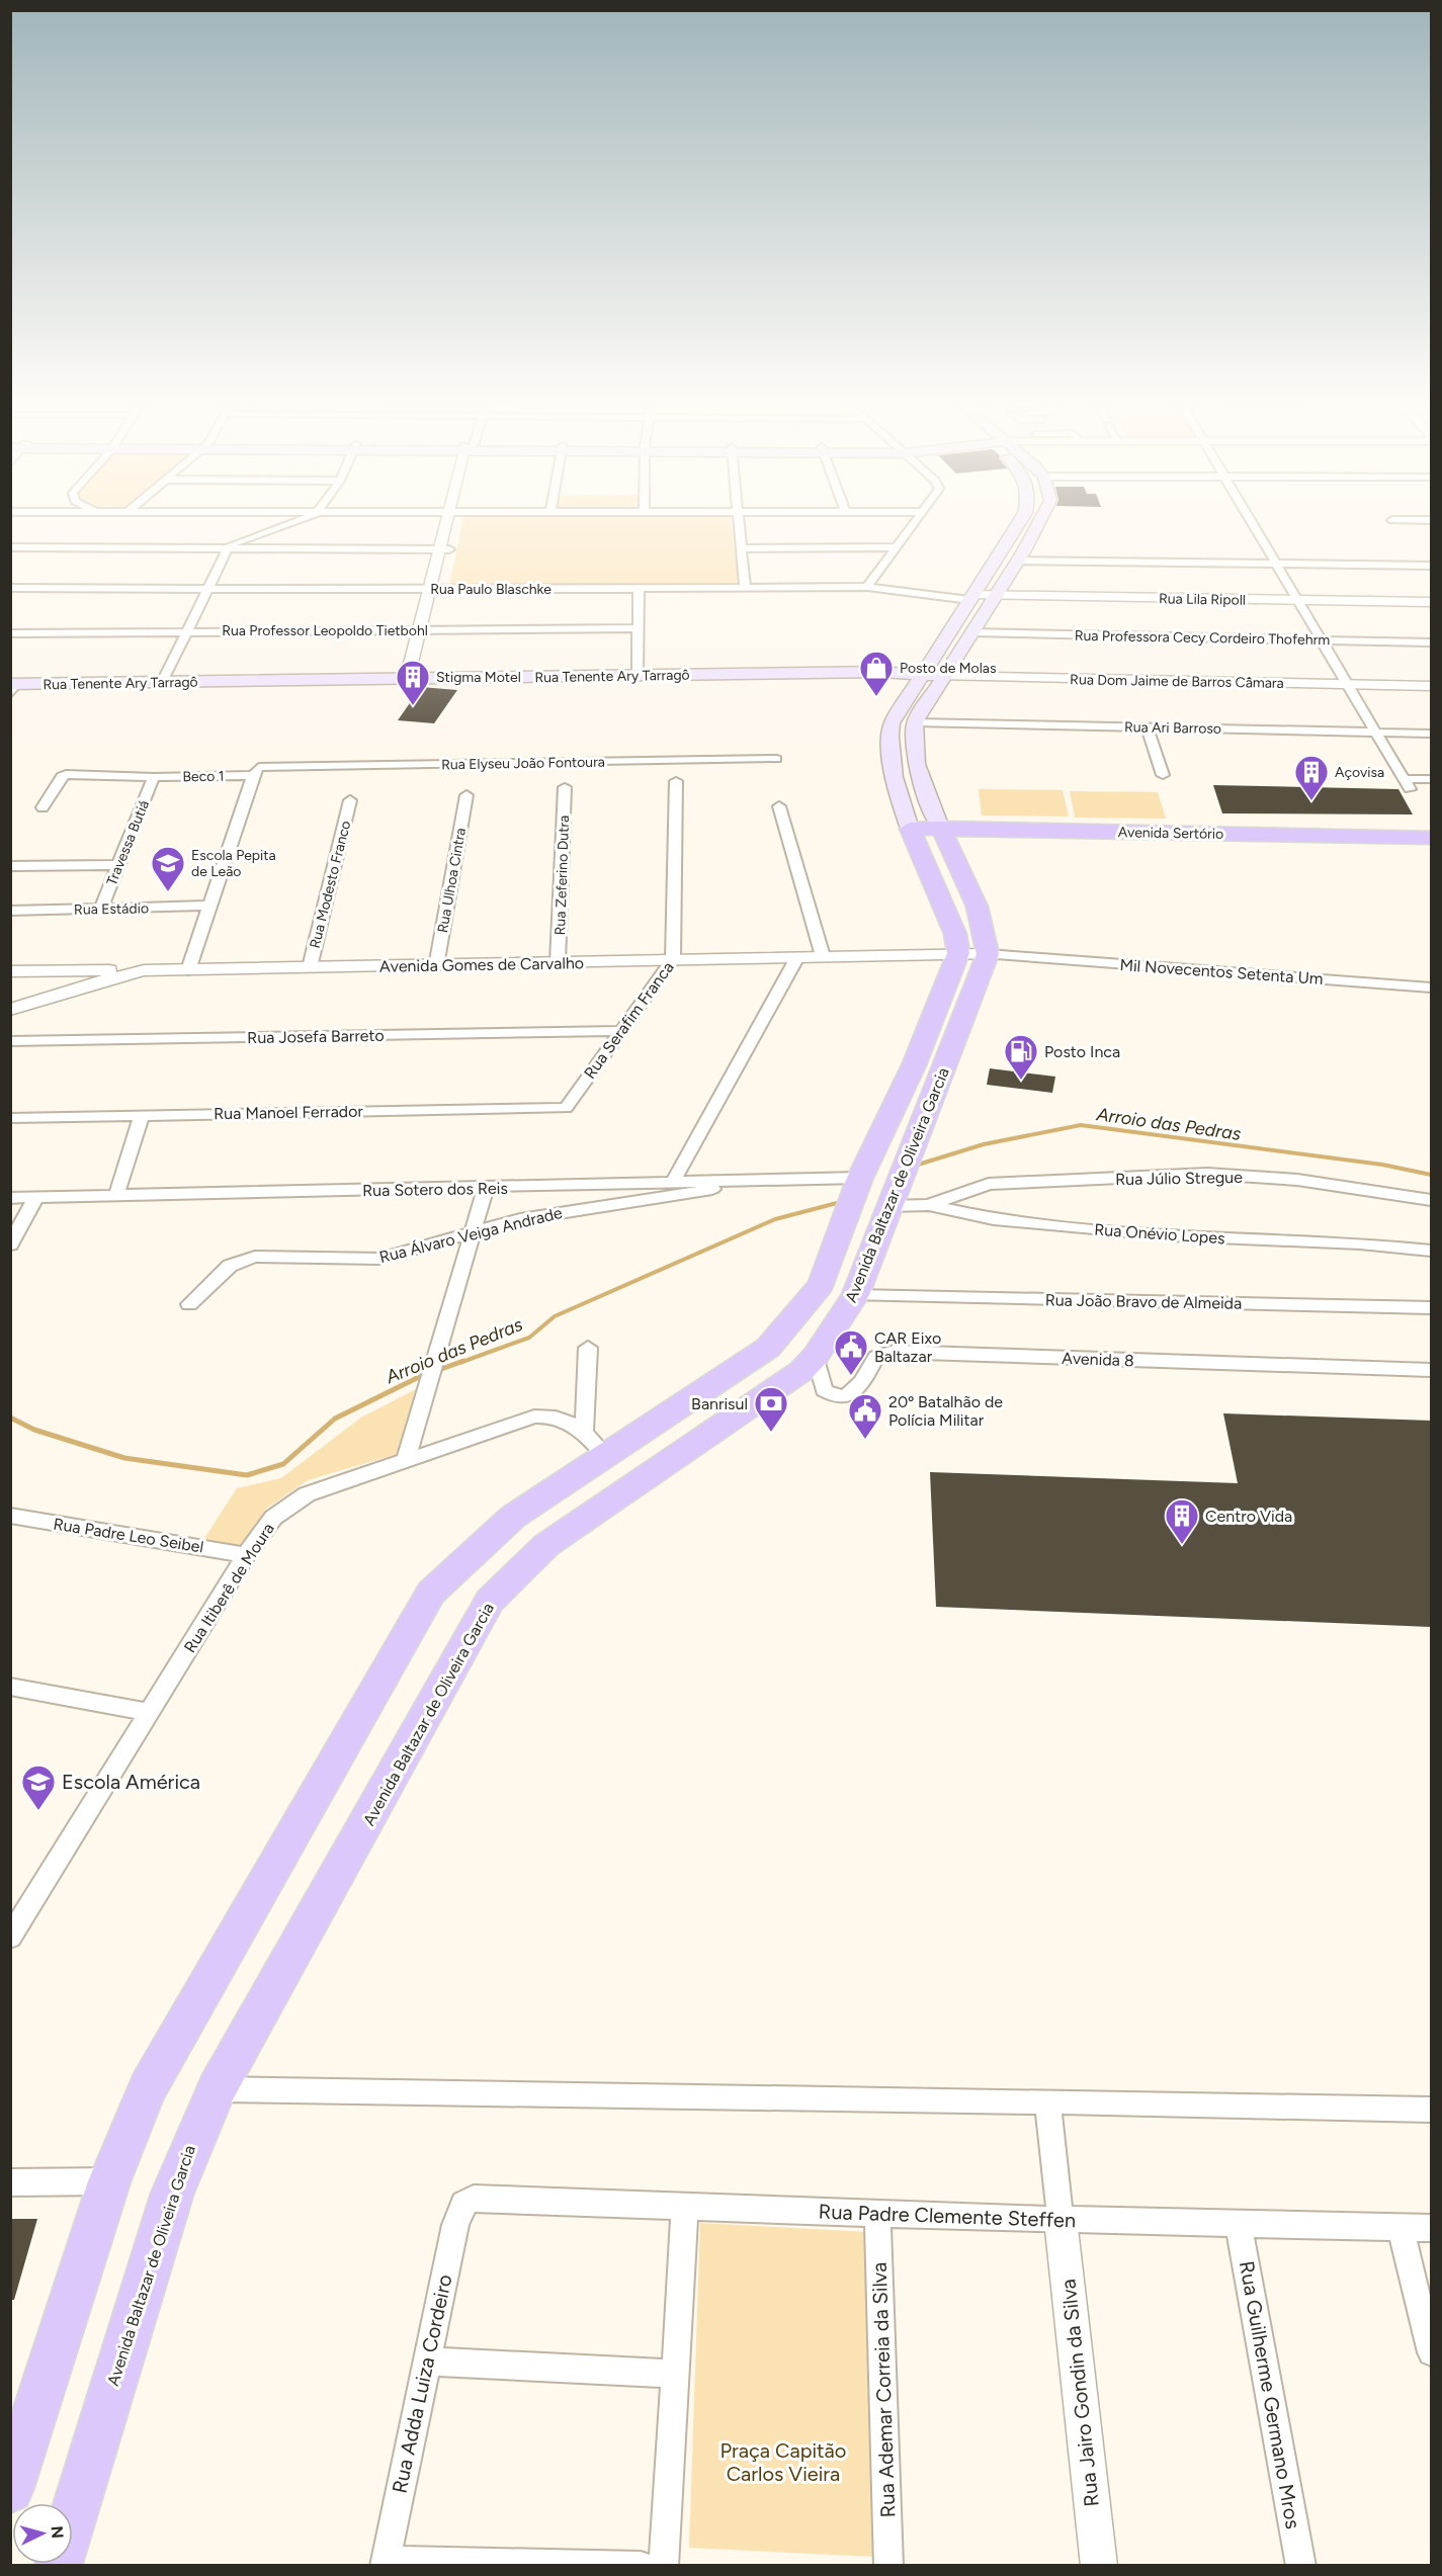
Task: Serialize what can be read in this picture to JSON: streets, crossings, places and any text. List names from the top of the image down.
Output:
{
  "streets": {
    "main road": [
      "Rua Tenente Ary Tarragô",
      "Rua Dom Jaime de Barros Câmara",
      "Avenida Sertório",
      "Avenida Baltazar de Oliveira Garcia"
    ],
    "street": [
      "Rua Paulo Blaschke",
      "Rua Lila Ripoll",
      "Rua Professor Leopoldo Tietbohl",
      "Rua Professora Cecy Cordeiro Thofehrm",
      "Rua Ari Barroso",
      "Rua Elyseu João Fontoura",
      "Beco 1",
      "Travessa Butiá",
      "Rua Zeferino Dutra",
      "Rua Ulhoa Cintra",
      "Rua Modesto Franco",
      "Rua Estádio",
      "Avenida Gomes de Carvalho",
      "Mil Novecentos Setenta Um",
      "Rua Serafim Franca",
      "Rua Josefa Barreto",
      "Rua Manoel Ferrador",
      "Rua Júlio Stregue",
      "Rua Sotero dos Reis",
      "Rua Onévio Lopes",
      "Rua Álvaro Veiga Andrade",
      "Rua João Bravo de Almeida",
      "Avenida 8",
      "Rua Padre Leo Seibel",
      "Rua Itiberê de Moura",
      "Rua Padre Clemente Steffen",
      "Rua Adda Luiza Cordeiro",
      "Rua Ademar Correia da Silva",
      "Rua Jairo Gondin da Silva",
      "Rua Guilherme Germano Mros"
    ]
  },
  "crossings": [
    ["Rua Paulo Blaschke", "Rua Lila Ripoll"],
    ["Rua Tenente Ary Tarragô", "Rua Dom Jaime de Barros Câmara"],
    ["Rua Elyseu João Fontoura", "Beco 1"],
    ["Beco 1", "Travessa Butiá"],
    ["Travessa Butiá", "Rua Estádio"],
    ["Rua Zeferino Dutra", "Avenida Gomes de Carvalho"],
    ["Rua Ulhoa Cintra", "Avenida Gomes de Carvalho"],
    ["Rua Modesto Franco", "Avenida Gomes de Carvalho"],
    ["Avenida Gomes de Carvalho", "Mil Novecentos Setenta Um"],
    ["Avenida Gomes de Carvalho", "Rua Serafim Franca"],
    ["Avenida Gomes de Carvalho", "Avenida Baltazar de Oliveira Garcia"],
    ["Mil Novecentos Setenta Um", "Avenida Baltazar de Oliveira Garcia"],
    ["Rua Serafim Franca", "Rua Josefa Barreto"],
    ["Rua Serafim Franca", "Rua Manoel Ferrador"],
    ["Rua Júlio Stregue", "Rua Onévio Lopes"],
    ["Avenida Baltazar de Oliveira Garcia", "Rua Sotero dos Reis"],
    ["Avenida Baltazar de Oliveira Garcia", "Rua Onévio Lopes"],
    ["Avenida Baltazar de Oliveira Garcia", "Rua João Bravo de Almeida"],
    ["Avenida Baltazar de Oliveira Garcia", "Avenida 8"],
    ["Avenida Baltazar de Oliveira Garcia", "Rua Itiberê de Moura"],
    ["Rua Sotero dos Reis", "Rua Álvaro Veiga Andrade"],
    ["Rua Padre Leo Seibel", "Rua Itiberê de Moura"],
    ["Rua Padre Clemente Steffen", "Rua Adda Luiza Cordeiro"],
    ["Rua Padre Clemente Steffen", "Rua Ademar Correia da Silva"],
    ["Rua Padre Clemente Steffen", "Rua Jairo Gondin da Silva"],
    ["Rua Padre Clemente Steffen", "Rua Guilherme Germano Mros"]
  ],
  "water": ["Arroio das Pedras"],
  "parks": ["Praça Capitão Carlos Vieira"],
  "places": {
    "shop": ["Posto de Molas"],
    "building": ["Stigma Motel", "Açovisa", "Centro Vida"],
    "school or university": ["Escola Pepita de Leão", "Escola América"],
    "fuel station": ["Posto Inca"],
    "public building": ["CAR Eixo Baltazar", "20º Batalhão de Polícia Militar"],
    "bank": ["Banrisul"]
  },
  "north": "right"
}
